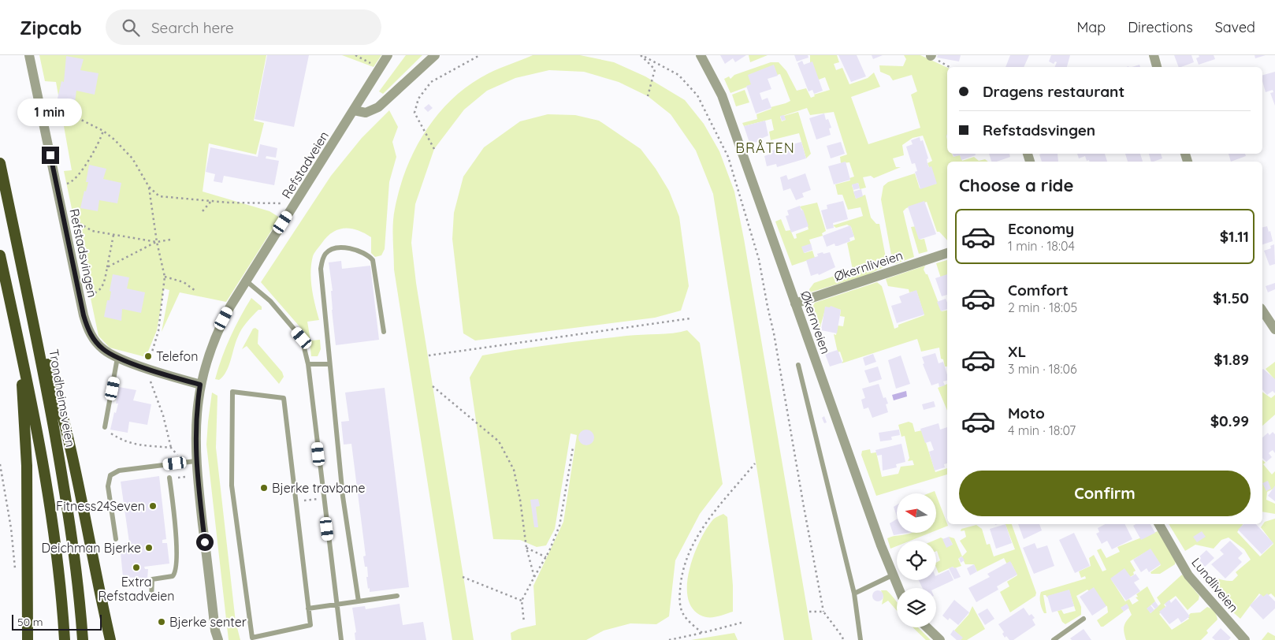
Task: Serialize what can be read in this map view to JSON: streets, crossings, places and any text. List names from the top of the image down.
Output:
{
  "streets": {
    "highway": ["Trondheimsveien"],
    "street": [
      "Refstadveien",
      "Refstadsvingen",
      "Økernliveien",
      "Økernveien",
      "Lundliveien"
    ]
  },
  "crossings": [
    ["Refstadveien", "Refstadsvingen"],
    ["Økernliveien", "Økernveien"]
  ],
  "districts": ["BRÅTEN"],
  "places": [
    "Telefon",
    "Bjerke travbane",
    "Fitness24Seven",
    "Deichman Bjerke",
    "Extra Refstadveien",
    "Bjerke senter"
  ],
  "scale_bar": "50 m",
  "north": "left",
  "page": {
    "header": "Zipcab",
    "search": "Search here",
    "nav": ["Map", "Directions", "Saved"],
    "banner": ["Dragens restaurant", "Refstadsvingen"],
    "bubble": "1 min",
    "heading": "Choose a ride",
    "list": [
      {
        "name": "Economy",
        "note": "1 min · 18:04",
        "value": "$1.11"
      },
      {
        "name": "Comfort",
        "note": "2 min · 18:05",
        "value": "$1.50"
      },
      {
        "name": "XL",
        "note": "3 min · 18:06",
        "value": "$1.89"
      },
      {
        "name": "Moto",
        "note": "4 min · 18:07",
        "value": "$0.99"
      }
    ],
    "buttons": "Confirm",
    "scale": "50 m"
  }
}
